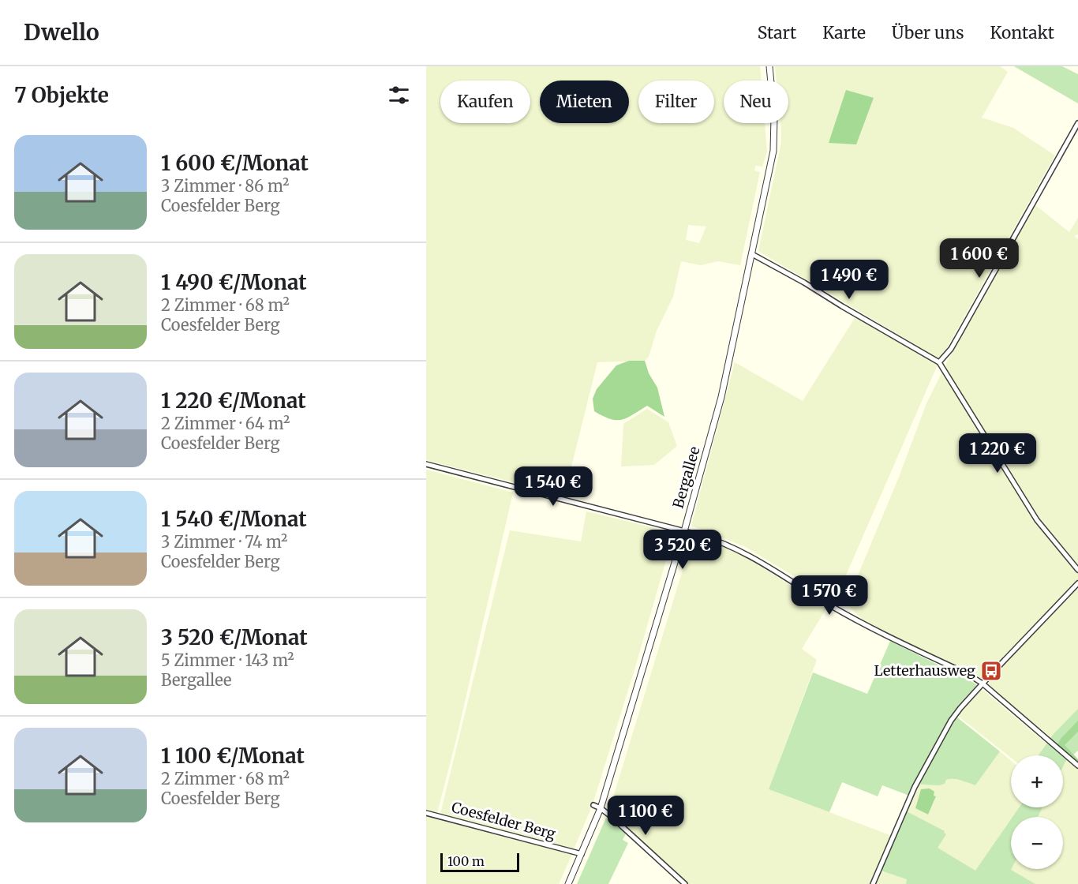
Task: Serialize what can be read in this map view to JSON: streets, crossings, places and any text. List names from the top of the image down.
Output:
{
  "streets": {
    "street": ["Bergallee", "Coesfelder Berg"]
  },
  "crossings": [
    ["Bergallee", "Coesfelder Berg"]
  ],
  "places": {
    "bus stop": ["Letterhausweg"]
  },
  "scale_bar": "100 m",
  "page": {
    "header": "Dwello",
    "nav": [
      "Start",
      "Karte",
      "Über uns",
      "Kontakt"
    ],
    "heading": "7 Objekte",
    "chip": [
      "Kaufen",
      "Mieten",
      "Filter",
      "Neu"
    ],
    "list": [
      {
        "name": "1 600 €/Monat",
        "note": "3 Zimmer · 86 m² · Coesfelder Berg"
      },
      {
        "name": "1 490 €/Monat",
        "note": "2 Zimmer · 68 m² · Coesfelder Berg"
      },
      {
        "name": "1 220 €/Monat",
        "note": "2 Zimmer · 64 m² · Coesfelder Berg"
      },
      {
        "name": "1 540 €/Monat",
        "note": "3 Zimmer · 74 m² · Coesfelder Berg"
      },
      {
        "name": "3 520 €/Monat",
        "note": "5 Zimmer · 143 m² · Bergallee"
      },
      {
        "name": "1 100 €/Monat",
        "note": "2 Zimmer · 68 m² · Coesfelder Berg"
      }
    ],
    "price": [
      "1 600 €",
      "1 490 €",
      "1 220 €",
      "1 540 €",
      "3 520 €",
      "1 570 €",
      "1 100 €"
    ],
    "map_buttons": ["+", "−"],
    "scale": "100 m"
  }
}
